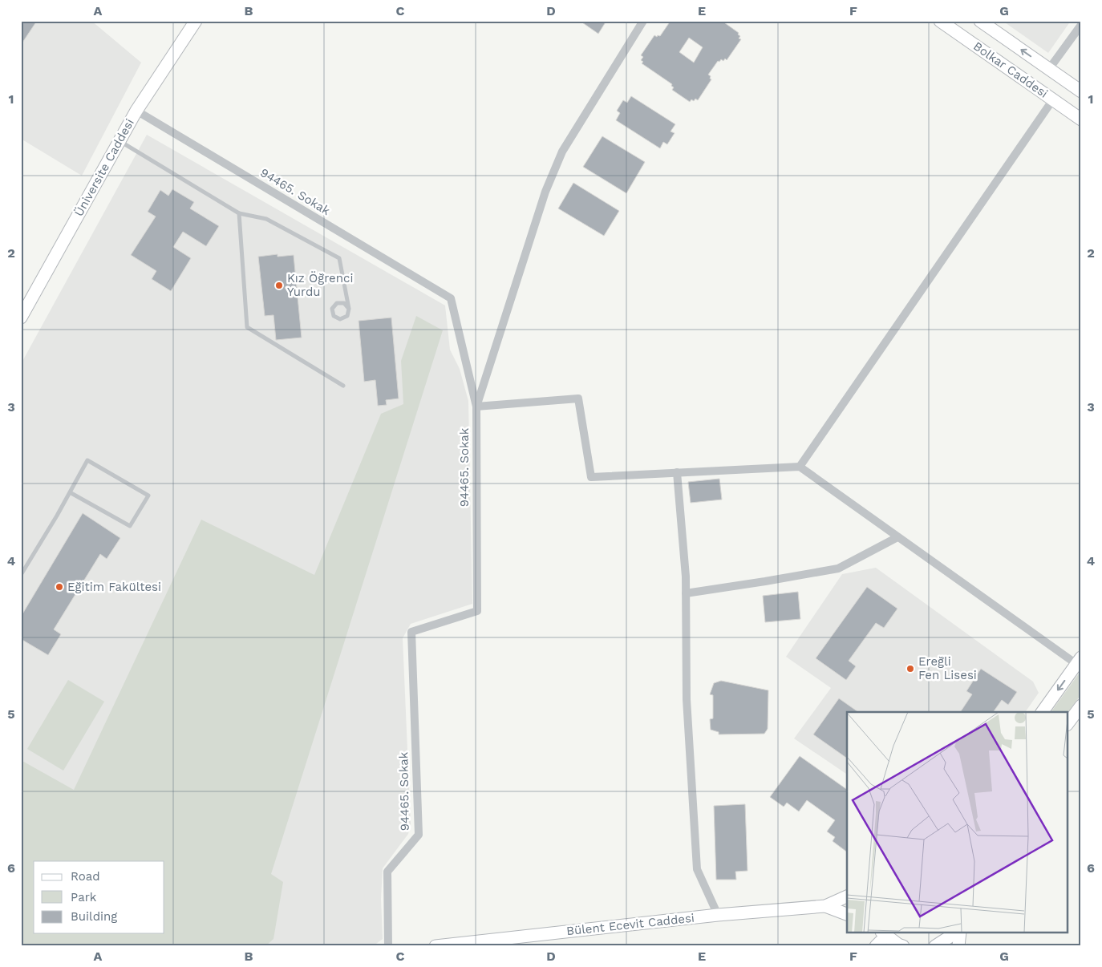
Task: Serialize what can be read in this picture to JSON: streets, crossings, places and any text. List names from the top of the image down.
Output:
{
  "streets": {
    "street": [
      "Bolkar Caddesi",
      "Üniversite Caddesi",
      "94465. Sokak",
      "Bülent Ecevit Caddesi"
    ]
  },
  "crossings": [
    ["Üniversite Caddesi", "94465. Sokak"]
  ],
  "places": ["Kız Öğrenci Yurdu", "Eğitim Fakültesi", "Ereğli Fen Lisesi"],
  "legend": ["Road", "Park", "Building"],
  "grid": {
    "columns": [
      "A",
      "B",
      "C",
      "D",
      "E",
      "F",
      "G"
    ],
    "rows": [
      "1",
      "2",
      "3",
      "4",
      "5",
      "6"
    ]
  }
}
